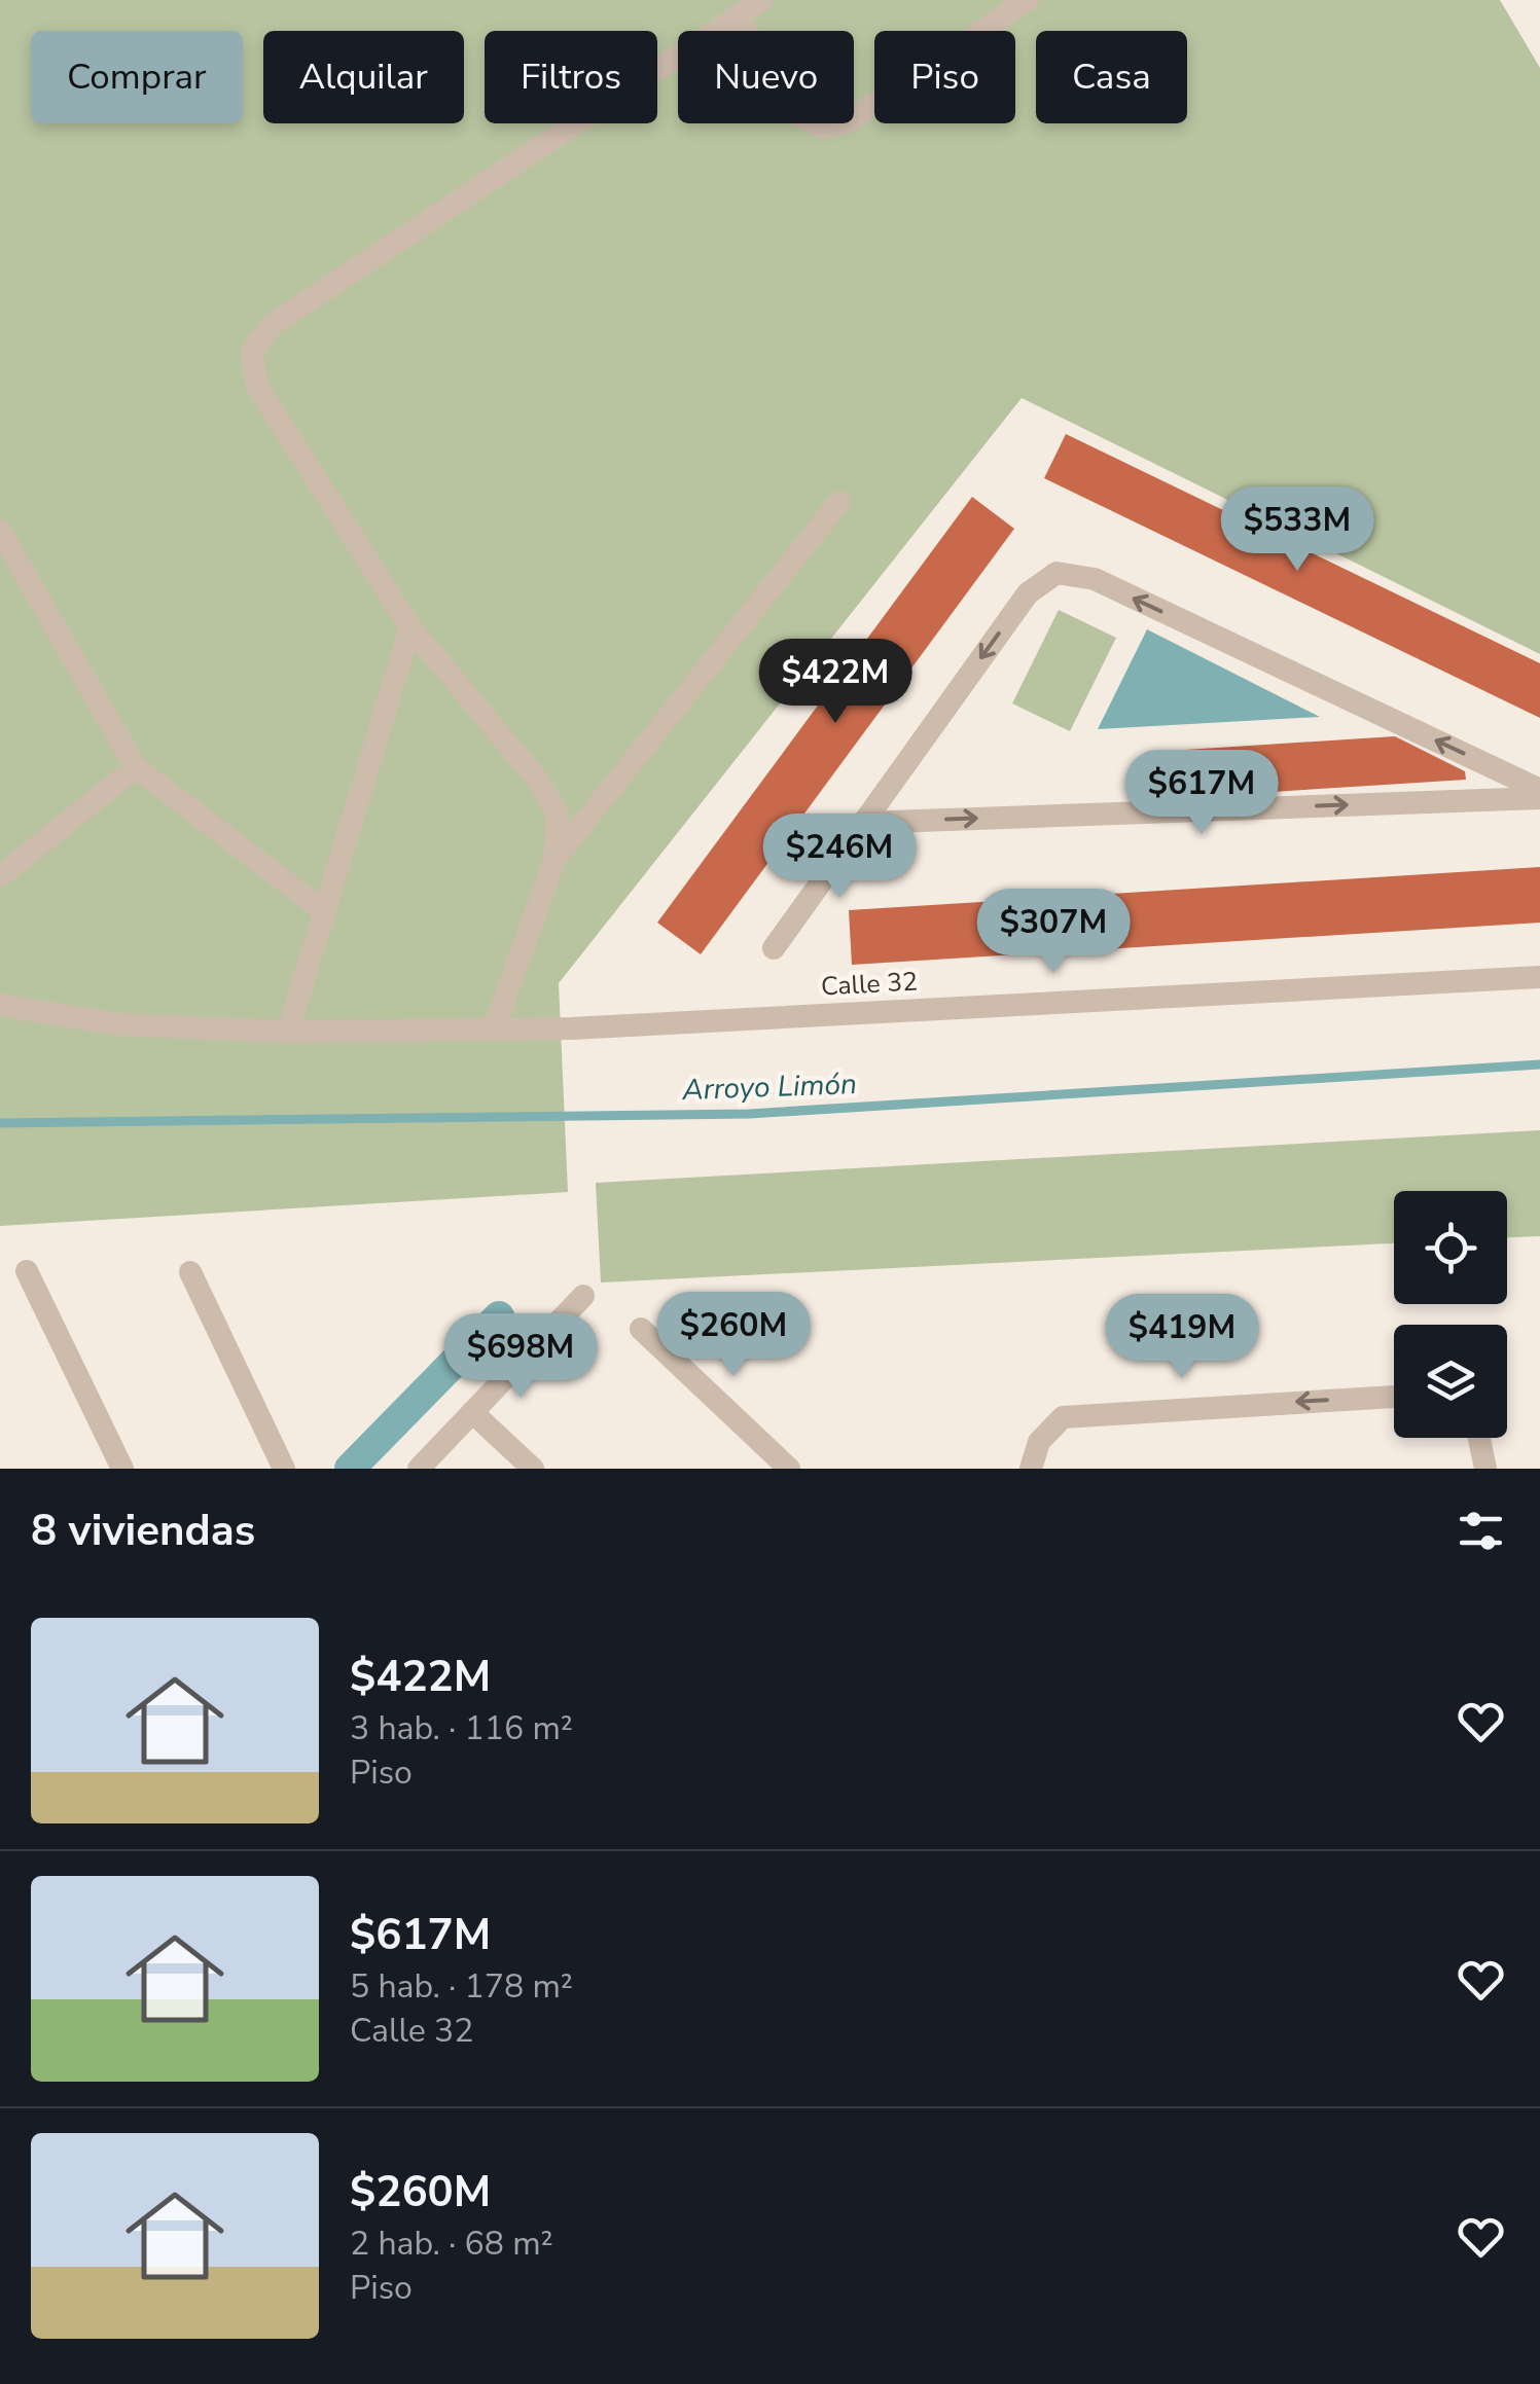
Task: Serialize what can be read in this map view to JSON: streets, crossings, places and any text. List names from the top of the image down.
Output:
{
  "streets": {
    "street": ["Calle 32"]
  },
  "water": ["Arroyo Limón"],
  "page": {
    "chip": [
      "Comprar",
      "Alquilar",
      "Filtros",
      "Nuevo",
      "Piso",
      "Casa"
    ],
    "price": [
      "$533M",
      "$422M",
      "$617M",
      "$246M",
      "$307M",
      "$260M",
      "$419M",
      "$698M"
    ],
    "heading": "8 viviendas",
    "list": [
      {
        "name": "$422M",
        "note": "3 hab. · 116 m² · Piso"
      },
      {
        "name": "$617M",
        "note": "5 hab. · 178 m² · Calle 32"
      },
      {
        "name": "$260M",
        "note": "2 hab. · 68 m² · Piso"
      }
    ]
  }
}
